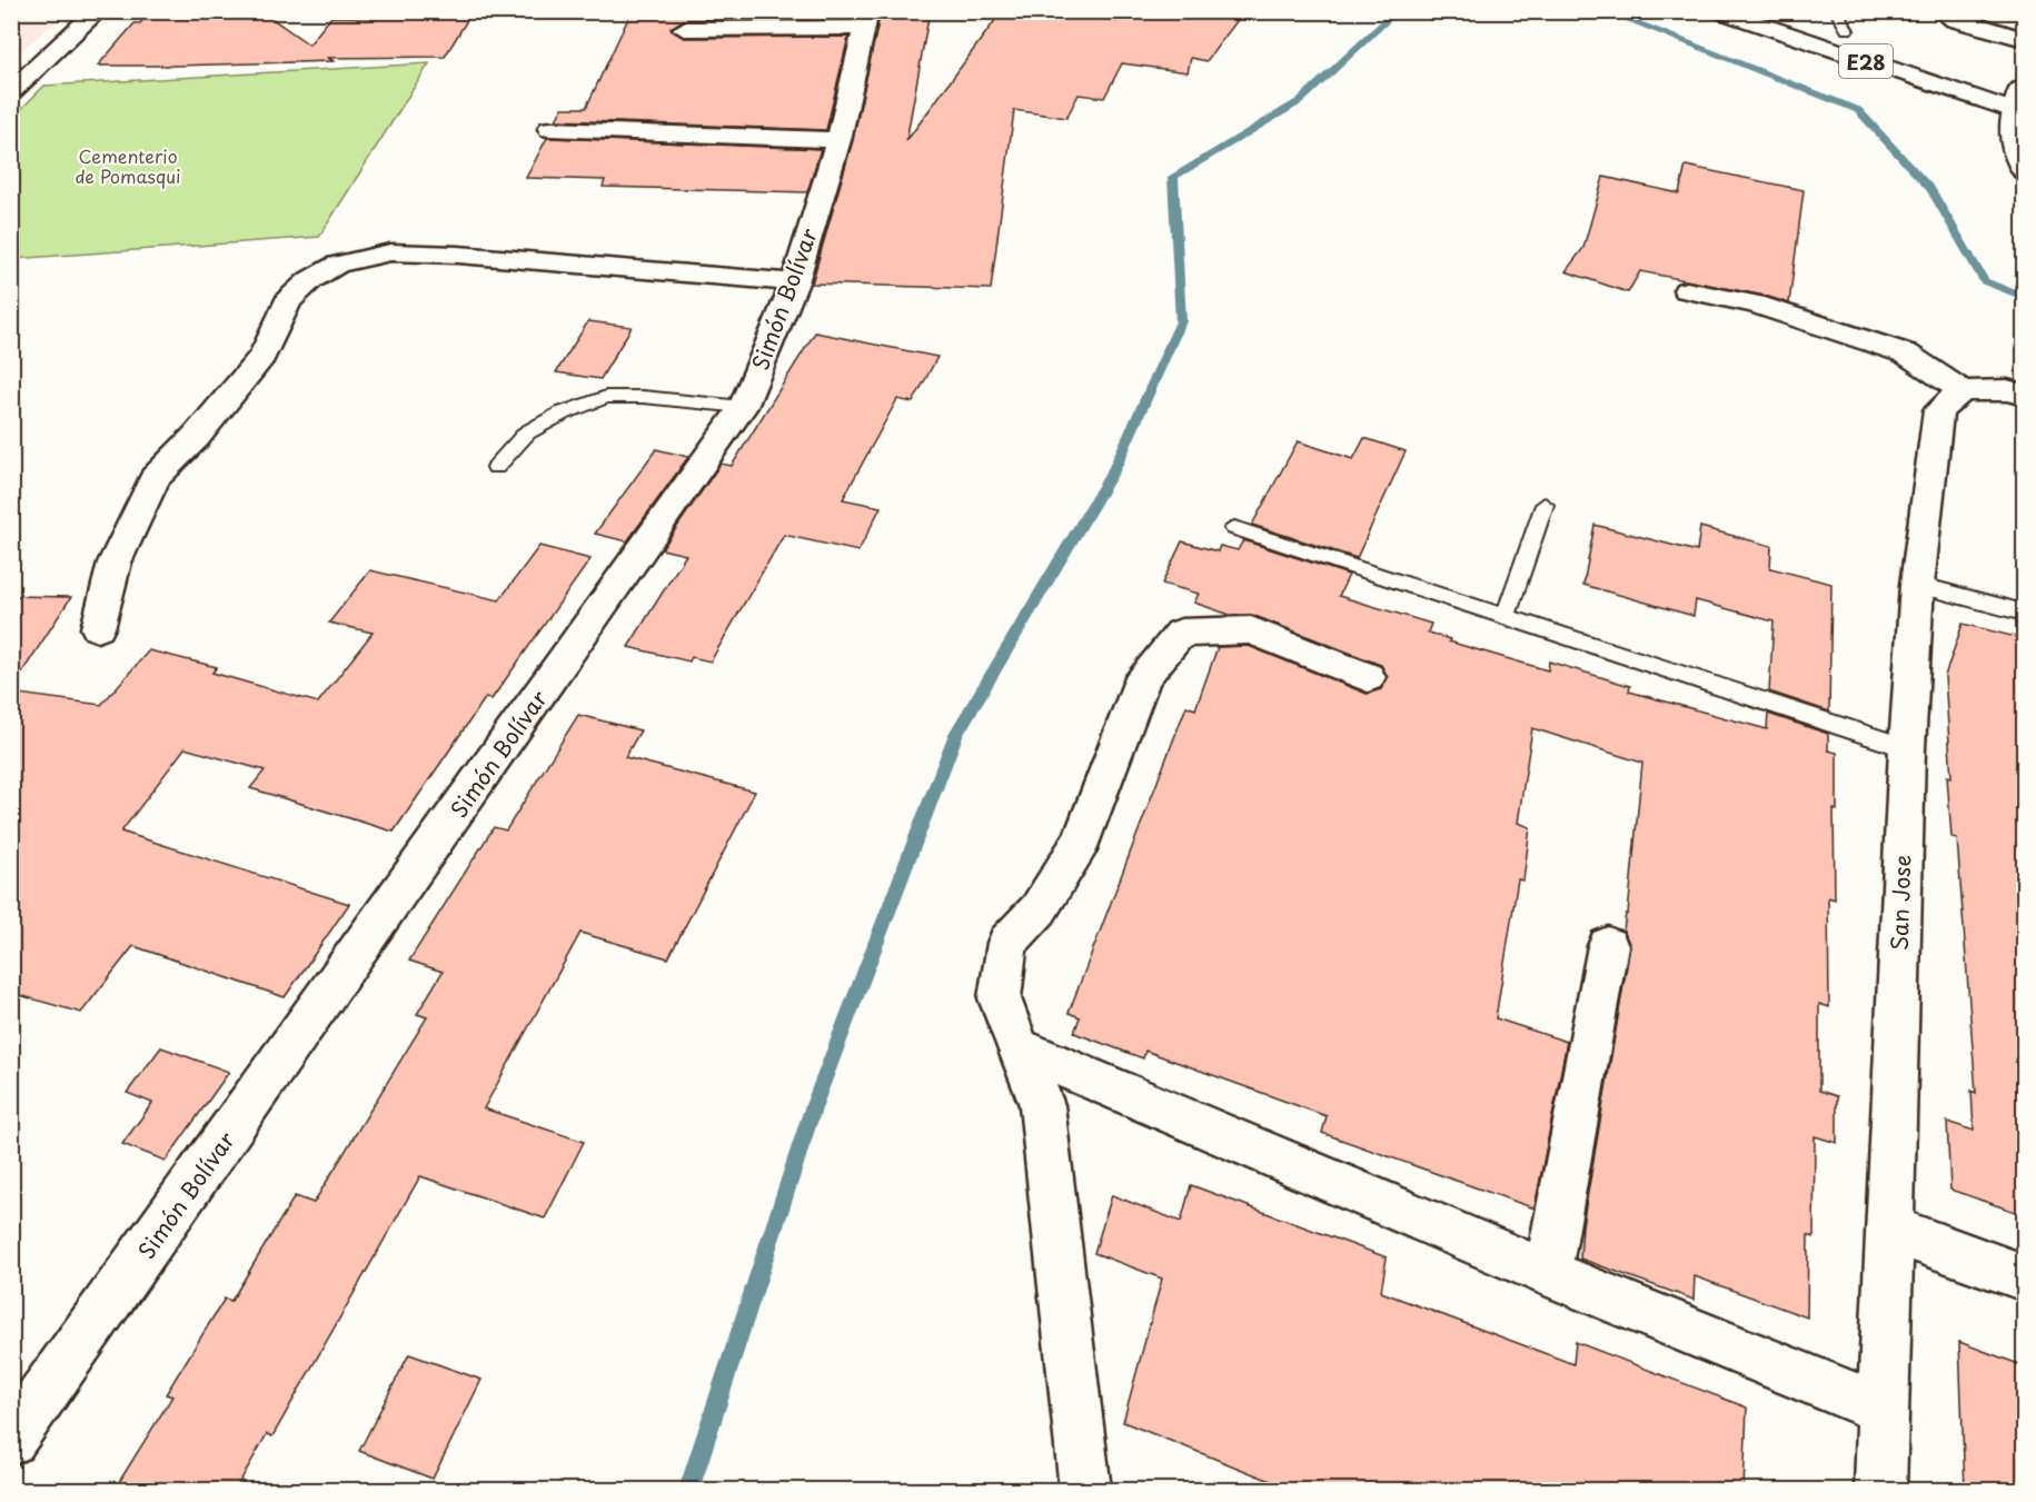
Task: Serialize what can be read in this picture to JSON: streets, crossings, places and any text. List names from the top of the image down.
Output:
{
  "streets": {
    "street": ["E28", "Simón Bolívar", "San Jose"]
  },
  "parks": ["Cementerio de Pomasqui"]
}
